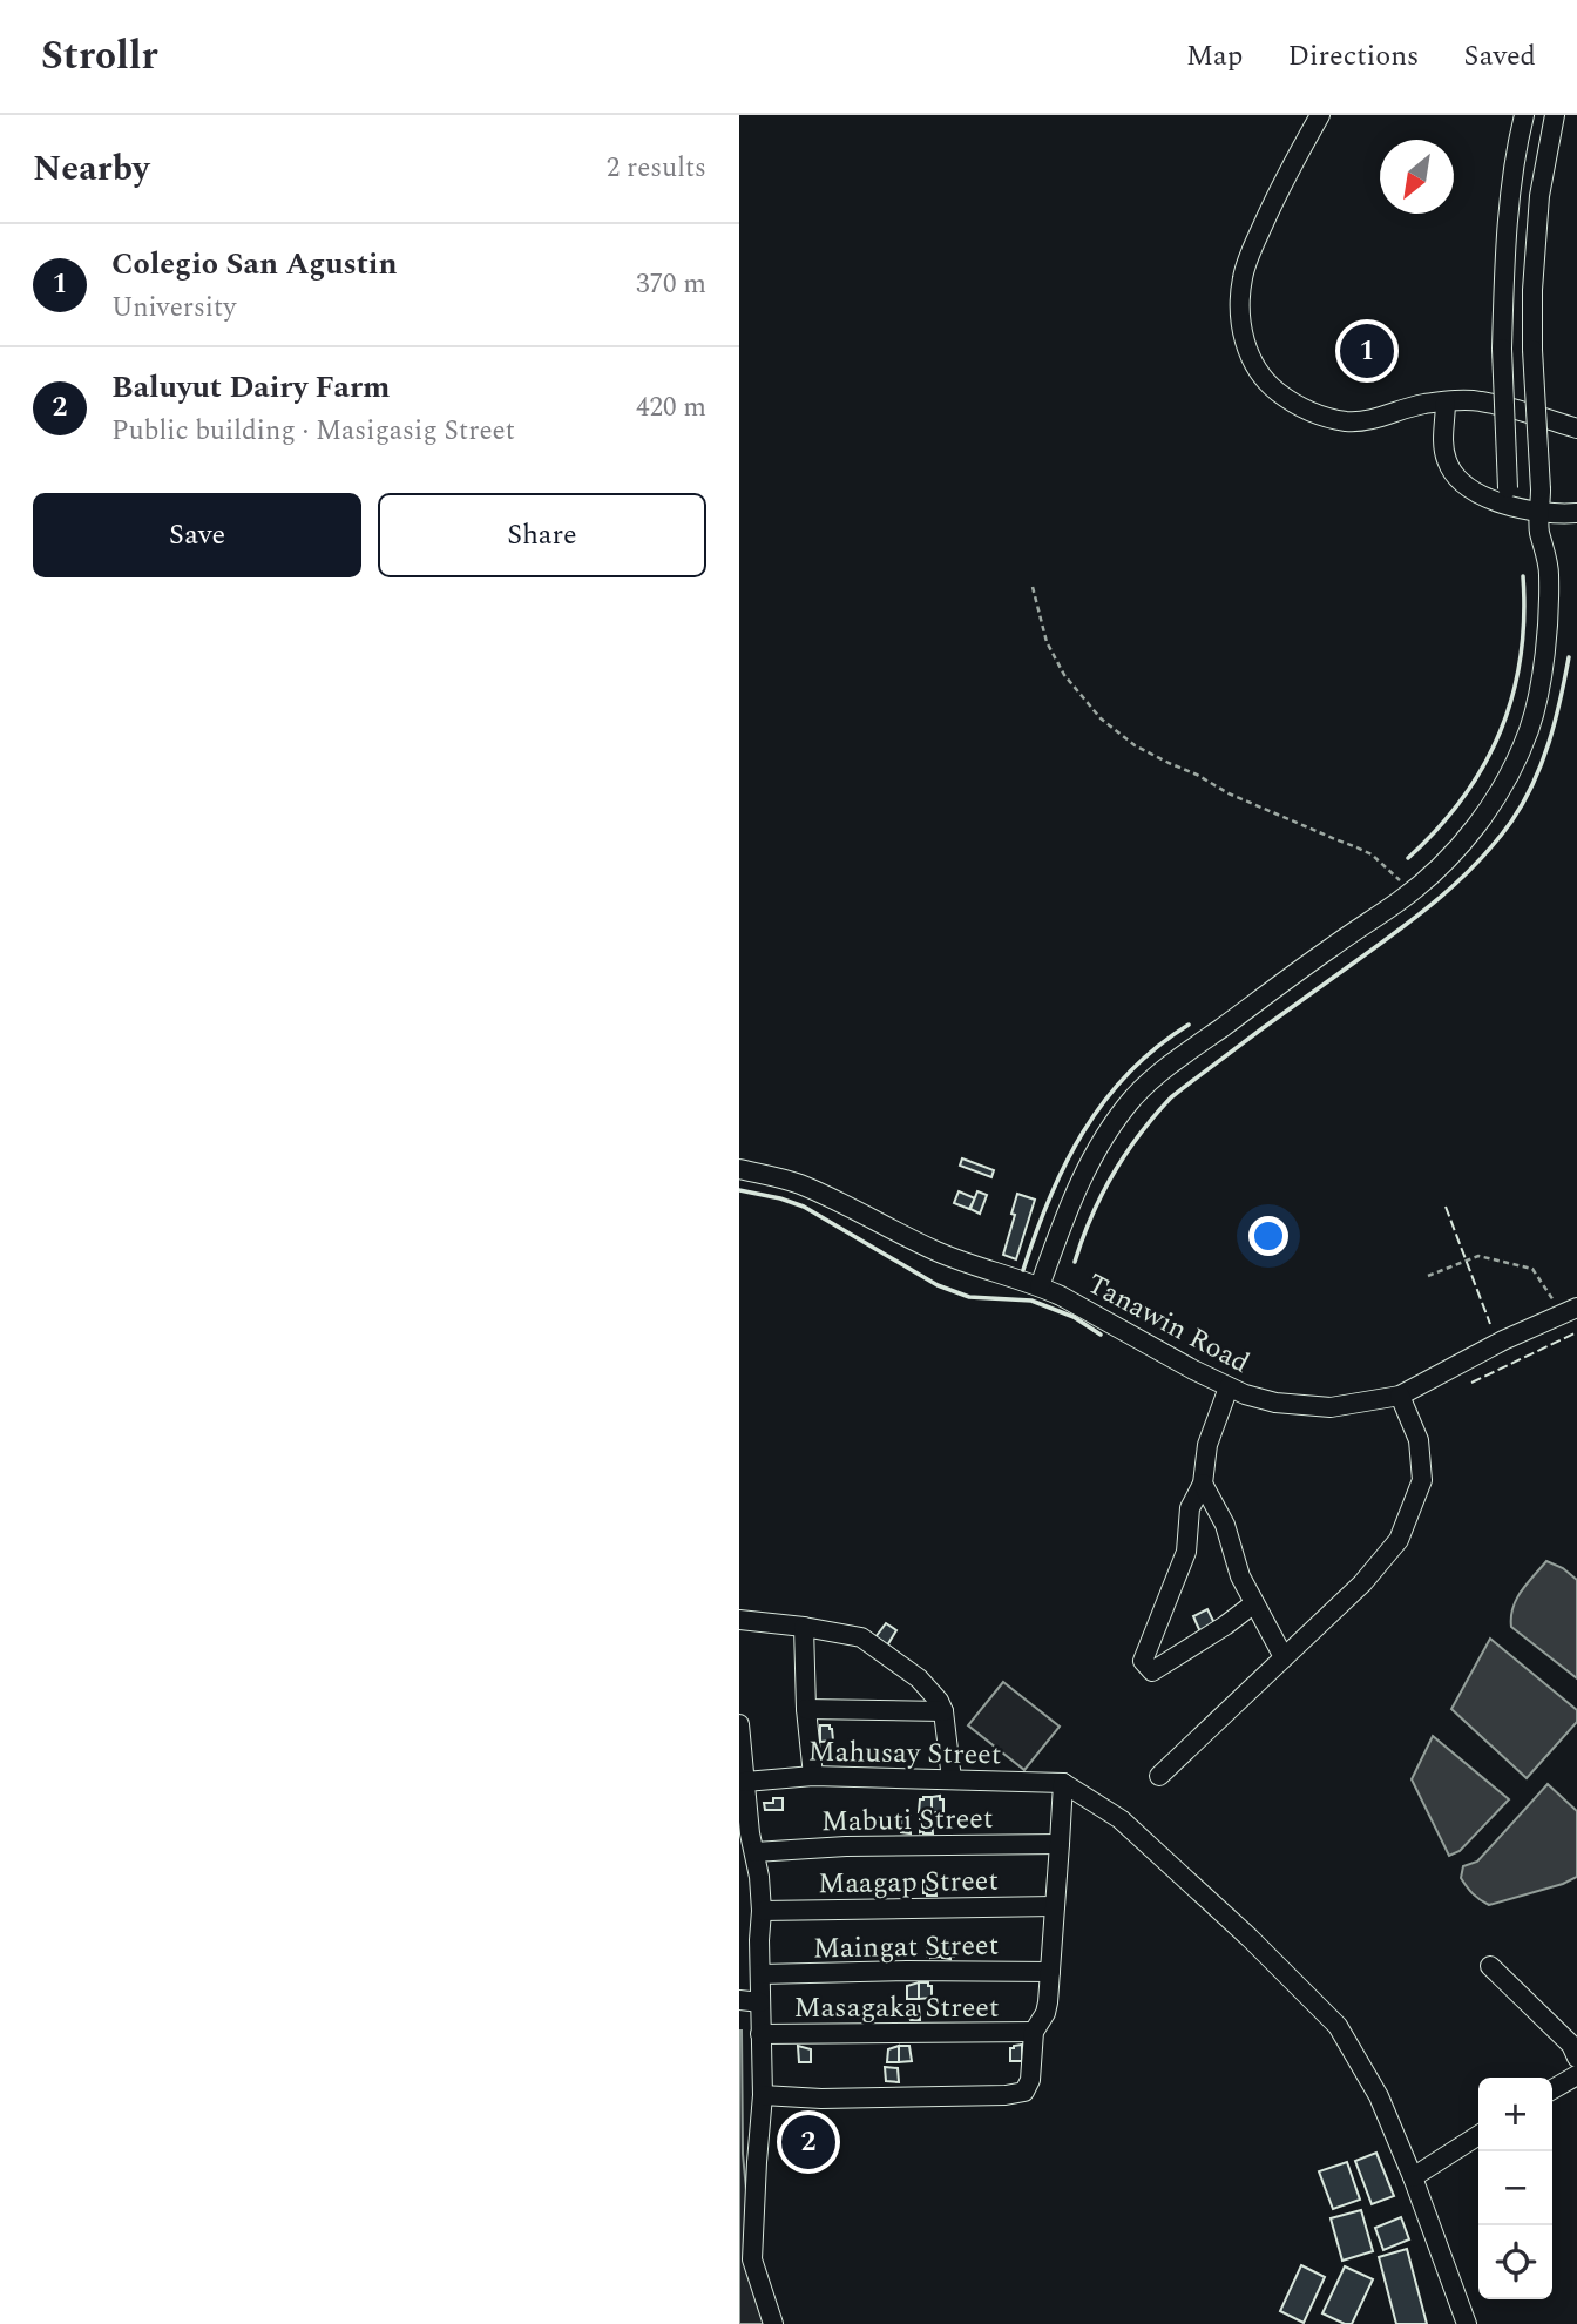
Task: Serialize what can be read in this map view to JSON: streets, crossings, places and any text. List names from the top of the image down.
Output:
{
  "streets": {
    "street": [
      "Tanawin Road",
      "Mahusay Street",
      "Mabuti Street",
      "Maagap Street",
      "Maingat Street",
      "Masagaka Street"
    ]
  },
  "north": "bottom left",
  "page": {
    "header": "Strollr",
    "nav": ["Map", "Directions", "Saved"],
    "heading": ["Nearby", "2 results"],
    "list": [
      {
        "mark": "1",
        "name": "Colegio San Agustin",
        "note": "University",
        "value": "370 m"
      },
      {
        "mark": "2",
        "name": "Baluyut Dairy Farm",
        "note": "Public building · Masigasig Street",
        "value": "420 m"
      }
    ],
    "pins": ["1", "2"],
    "buttons": ["Save", "Share"],
    "map_buttons": ["+", "−"]
  }
}
